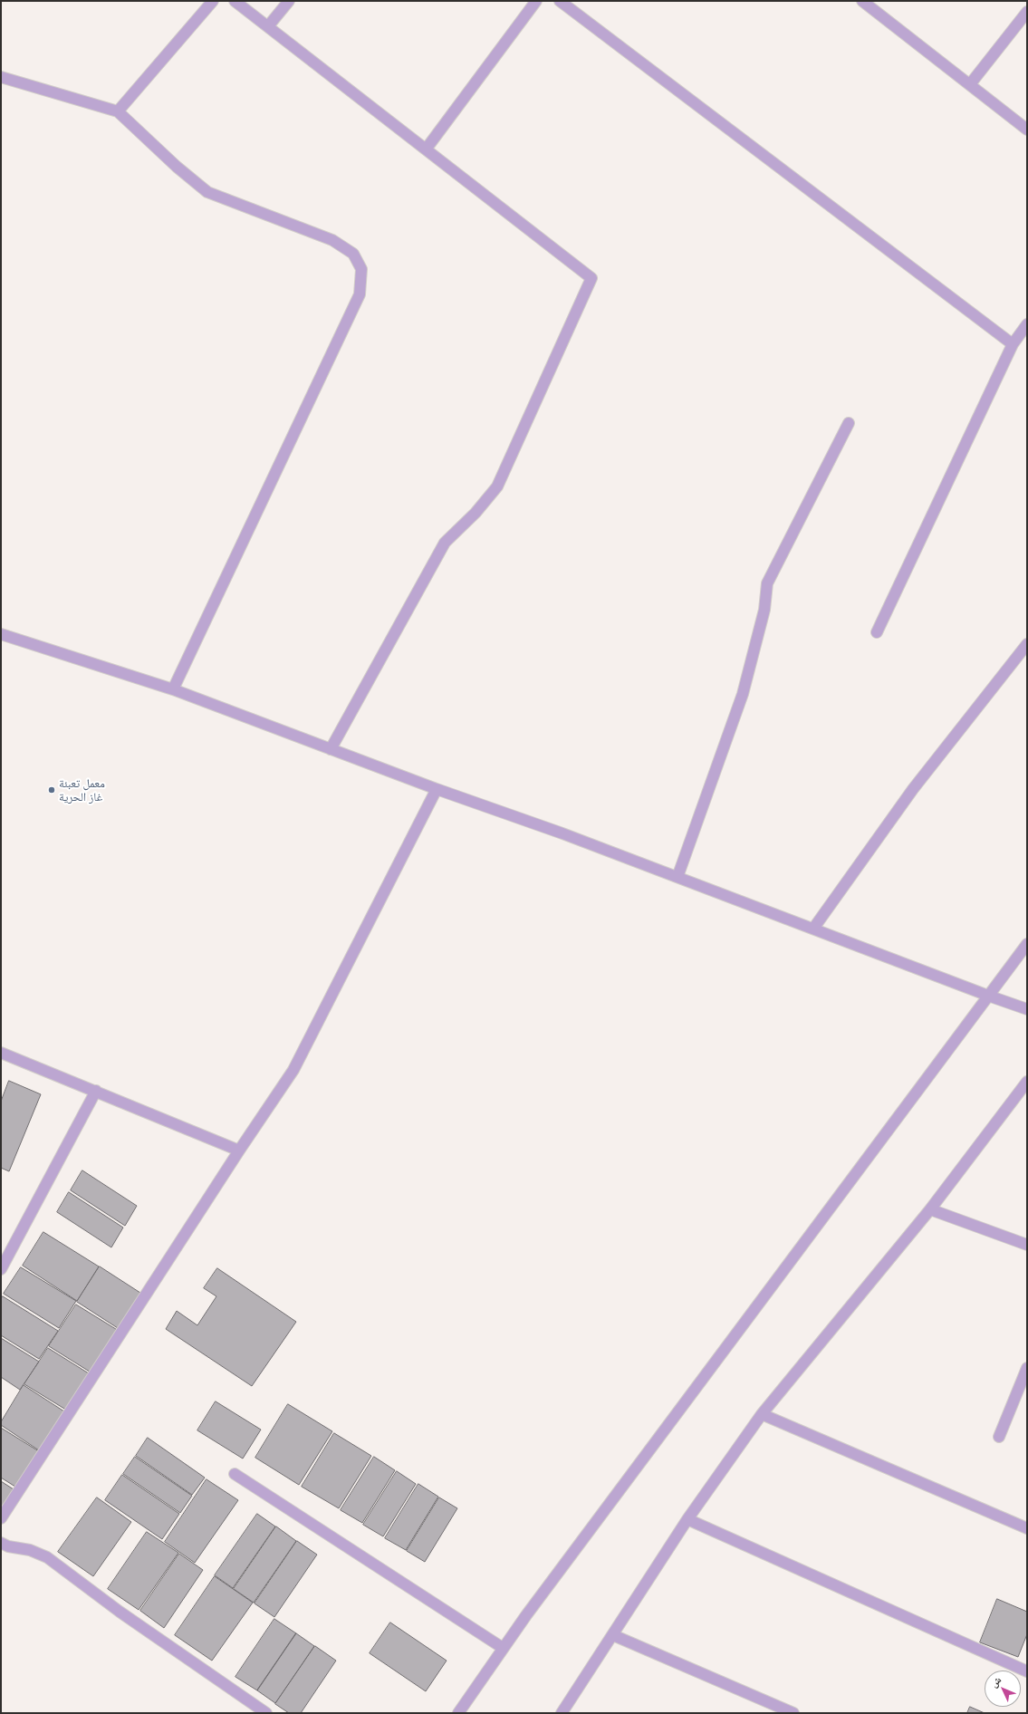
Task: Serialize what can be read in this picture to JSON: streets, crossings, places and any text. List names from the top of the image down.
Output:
{
  "places": ["معمل تعبئة غاز الحرية"],
  "north": "top left"
}
